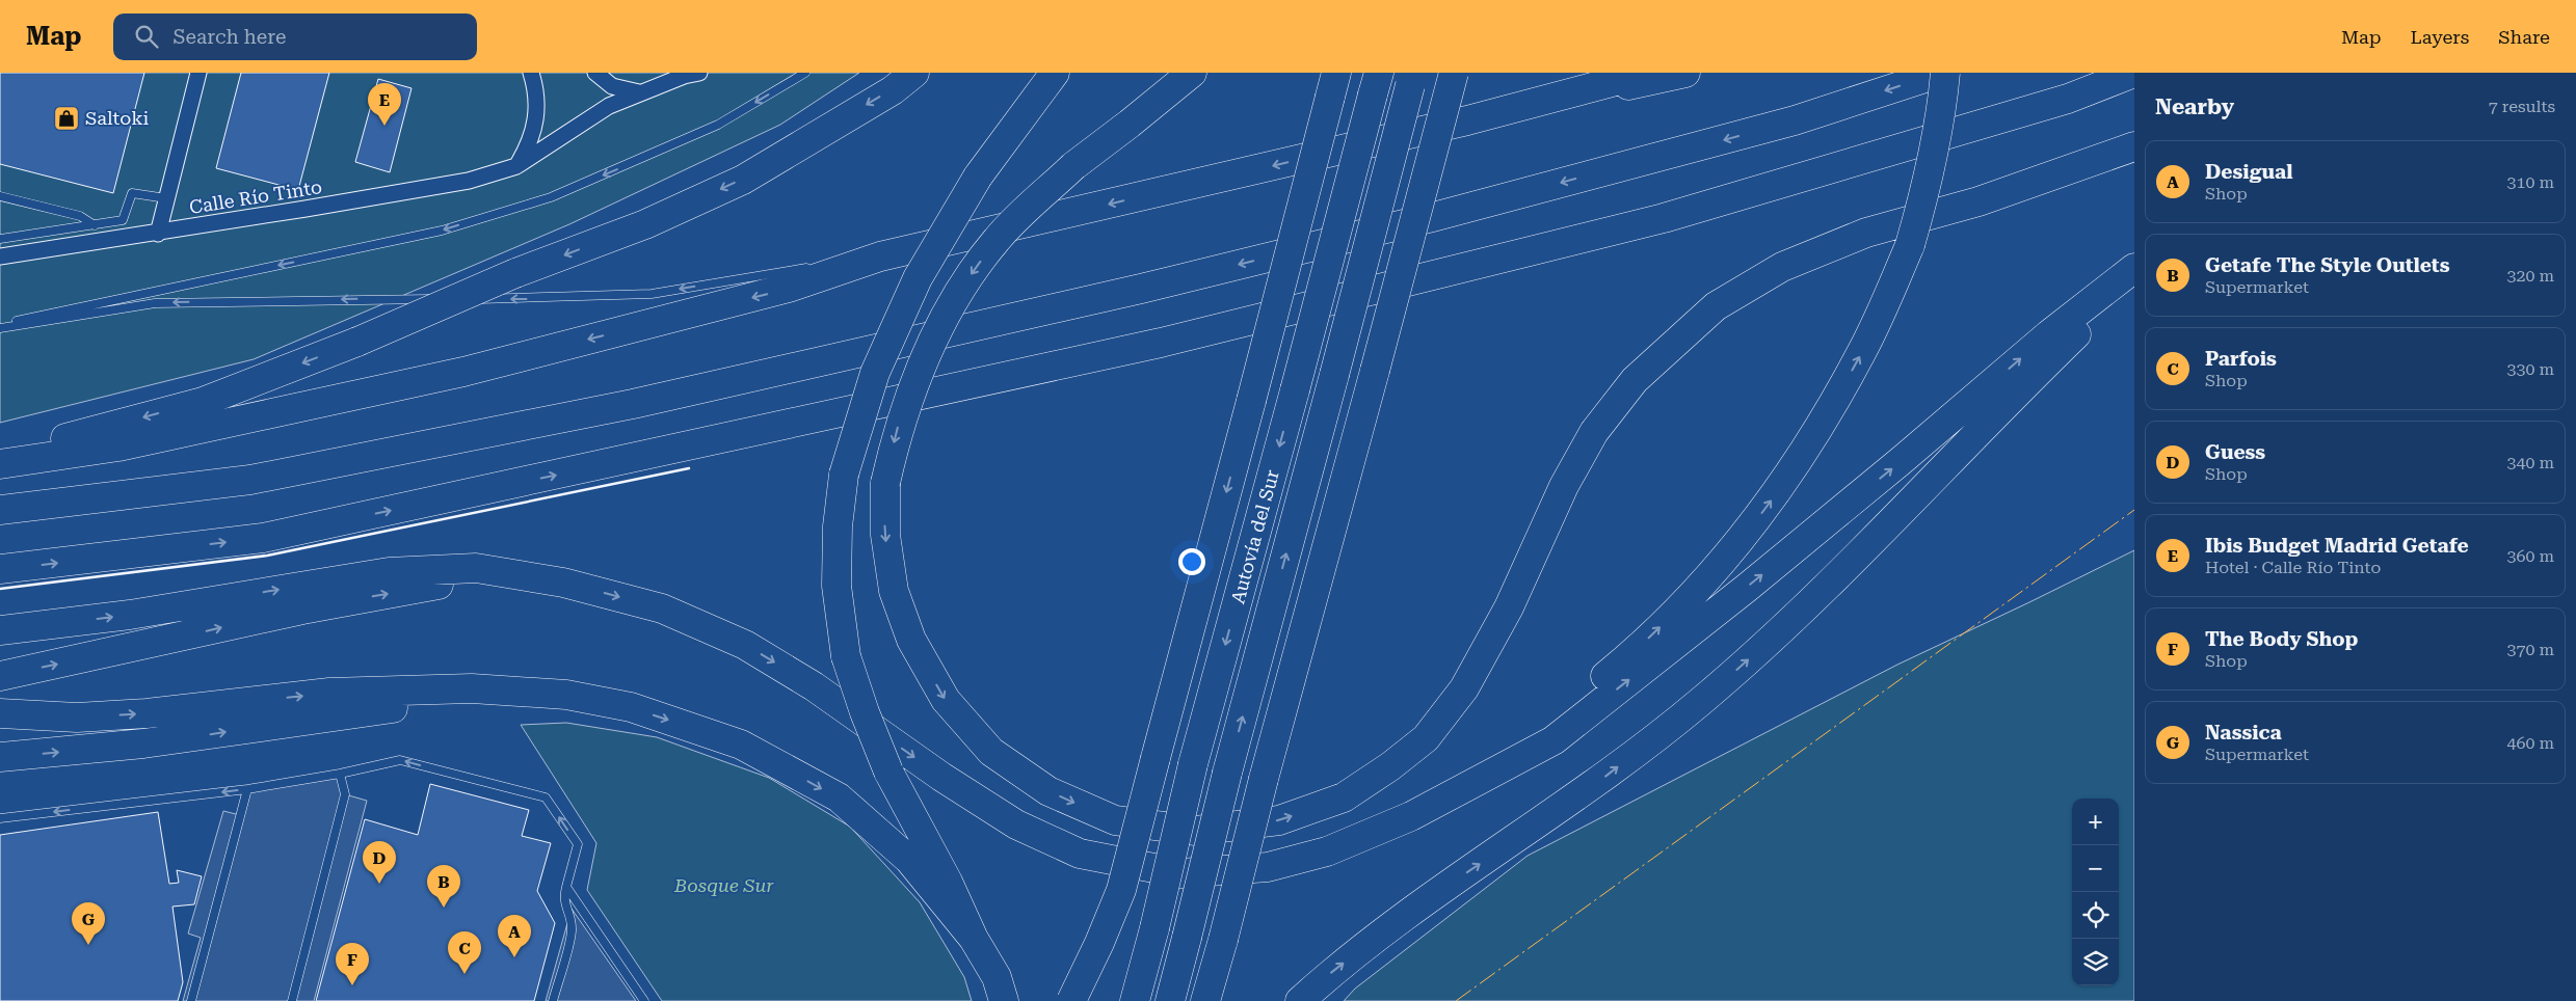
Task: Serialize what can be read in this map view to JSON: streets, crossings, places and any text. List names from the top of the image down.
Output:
{
  "streets": {
    "highway": ["Autovía del Sur"],
    "street": ["Calle Río Tinto"]
  },
  "parks": ["Bosque Sur"],
  "places": {
    "shop": ["Saltoki"]
  },
  "page": {
    "header": "Map",
    "search": "Search here",
    "nav": ["Map", "Layers", "Share"],
    "heading": ["Nearby", "7 results"],
    "pins": [
      "E",
      "D",
      "B",
      "G",
      "A",
      "C",
      "F"
    ],
    "list": [
      {
        "mark": "A",
        "name": "Desigual",
        "note": "Shop",
        "value": "310 m"
      },
      {
        "mark": "B",
        "name": "Getafe The Style Outlets",
        "note": "Supermarket",
        "value": "320 m"
      },
      {
        "mark": "C",
        "name": "Parfois",
        "note": "Shop",
        "value": "330 m"
      },
      {
        "mark": "D",
        "name": "Guess",
        "note": "Shop",
        "value": "340 m"
      },
      {
        "mark": "E",
        "name": "Ibis Budget Madrid Getafe",
        "note": "Hotel · Calle Río Tinto",
        "value": "360 m"
      },
      {
        "mark": "F",
        "name": "The Body Shop",
        "note": "Shop",
        "value": "370 m"
      },
      {
        "mark": "G",
        "name": "Nassica",
        "note": "Supermarket",
        "value": "460 m"
      }
    ],
    "map_buttons": ["+", "−"]
  }
}
